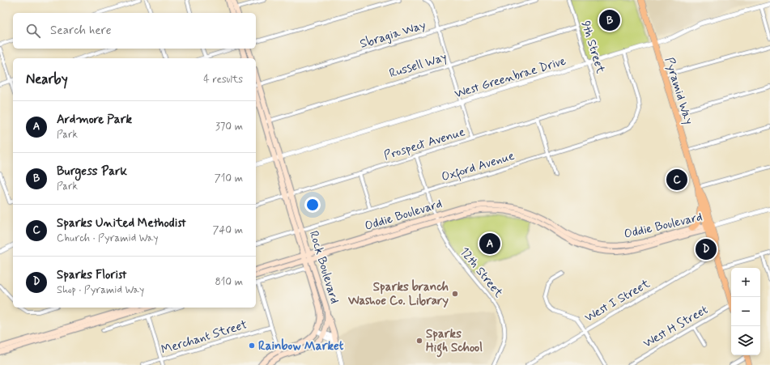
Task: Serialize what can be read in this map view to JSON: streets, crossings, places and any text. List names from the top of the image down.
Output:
{
  "streets": {
    "main road": ["Pyramid Way", "Oddie Boulevard", "Rock Boulevard"],
    "street": [
      "Sbragia Way",
      "9th Street",
      "Russell Way",
      "West Greenbrae Drive",
      "Prospect Avenue",
      "Oxford Avenue",
      "12th Street",
      "West I Street",
      "West H Street",
      "Merchant Street"
    ]
  },
  "crossings": [
    ["Sbragia Way", "Rock Boulevard"],
    ["9th Street", "Russell Way"],
    ["9th Street", "West Greenbrae Drive"],
    ["9th Street", "Prospect Avenue"],
    ["Russell Way", "Rock Boulevard"],
    ["West Greenbrae Drive", "Pyramid Way"],
    ["West Greenbrae Drive", "Oxford Avenue"],
    ["West Greenbrae Drive", "Rock Boulevard"],
    ["Pyramid Way", "Oddie Boulevard"],
    ["Pyramid Way", "West I Street"],
    ["Prospect Avenue", "Rock Boulevard"],
    ["Prospect Avenue", "12th Street"],
    ["Oxford Avenue", "Rock Boulevard"],
    ["Oxford Avenue", "12th Street"],
    ["Oddie Boulevard", "Rock Boulevard"],
    ["Oddie Boulevard", "12th Street"]
  ],
  "places": ["Sparks branch Washoe Co. Library", "Sparks High School", "Rainbow Market"],
  "page": {
    "pins": [
      "B",
      "C",
      "A",
      "D"
    ],
    "search": "Search here",
    "heading": ["Nearby", "4 results"],
    "list": [
      {
        "mark": "A",
        "name": "Ardmore Park",
        "note": "Park",
        "value": "370 m"
      },
      {
        "mark": "B",
        "name": "Burgess Park",
        "note": "Park",
        "value": "710 m"
      },
      {
        "mark": "C",
        "name": "Sparks United Methodist",
        "note": "Church · Pyramid Way",
        "value": "740 m"
      },
      {
        "mark": "D",
        "name": "Sparks Florist",
        "note": "Shop · Pyramid Way",
        "value": "810 m"
      }
    ],
    "map_buttons": ["+", "−"]
  }
}
